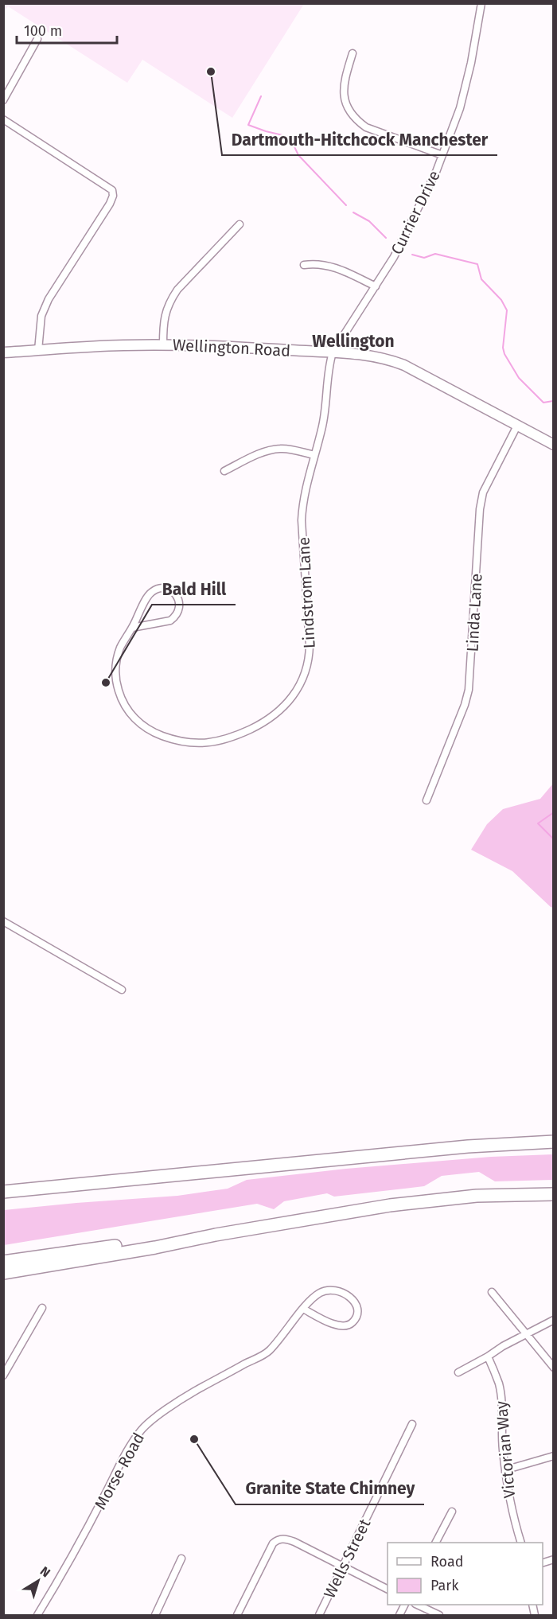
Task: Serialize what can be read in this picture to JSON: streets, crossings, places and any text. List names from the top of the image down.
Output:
{
  "streets": {
    "main road": ["Wellington Road"],
    "street": [
      "Currier Drive",
      "Lindstrom Lane",
      "Linda Lane",
      "Victorian Way",
      "Morse Road",
      "Wells Street"
    ]
  },
  "crossings": [
    ["Currier Drive", "Wellington Road"],
    ["Currier Drive", "Lindstrom Lane"],
    ["Wellington Road", "Lindstrom Lane"],
    ["Wellington Road", "Linda Lane"]
  ],
  "districts": ["Wellington"],
  "places": ["Dartmouth-Hitchcock Manchester", "Bald Hill", "Granite State Chimney"],
  "legend": ["Road", "Park"],
  "scale_bar": "100 m",
  "north": "top right"
}
